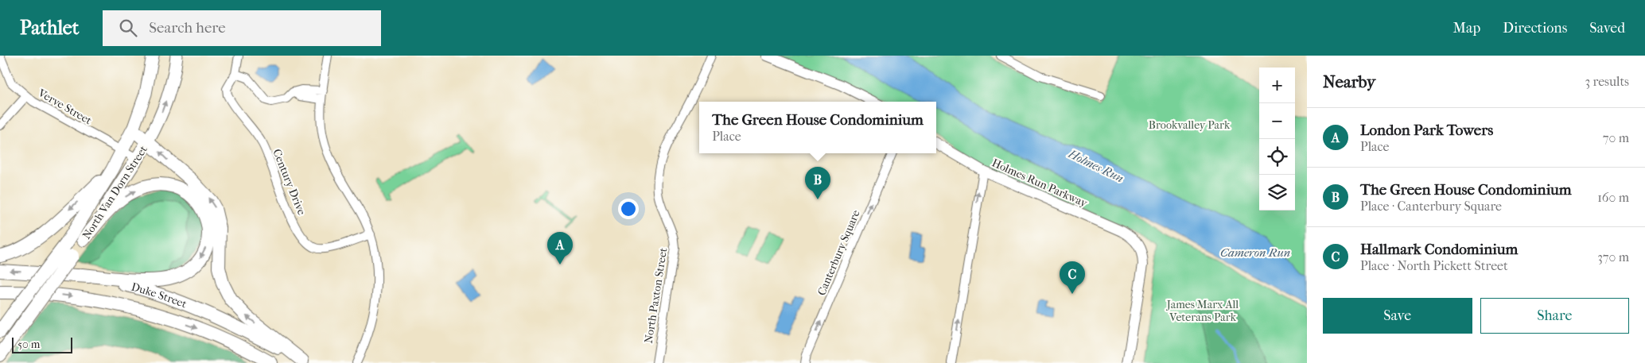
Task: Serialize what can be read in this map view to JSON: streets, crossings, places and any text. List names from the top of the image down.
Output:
{
  "streets": {
    "main road": ["North Van Dorn Street", "Duke Street"],
    "street": [
      "Verve Street",
      "Century Drive",
      "Holmes Run Parkway",
      "Canterbury Square",
      "North Paxton Street"
    ]
  },
  "crossings": [
    ["Verve Street", "North Van Dorn Street"]
  ],
  "one_way": ["Canterbury Square"],
  "water": ["Holmes Run", "Cameron Run"],
  "parks": ["Brookvalley Park", "James Marx All Veterans Park"],
  "scale_bar": "50 m",
  "page": {
    "header": "Pathlet",
    "search": "Search here",
    "nav": ["Map", "Directions", "Saved"],
    "heading": ["Nearby", "3 results"],
    "map_buttons": ["+", "−"],
    "popup": ["The Green House Condominium", "Place"],
    "list": [
      {
        "mark": "A",
        "name": "London Park Towers",
        "note": "Place",
        "value": "70 m"
      },
      {
        "mark": "B",
        "name": "The Green House Condominium",
        "note": "Place · Canterbury Square",
        "value": "160 m"
      },
      {
        "mark": "C",
        "name": "Hallmark Condominium",
        "note": "Place · North Pickett Street",
        "value": "370 m"
      }
    ],
    "pins": ["B", "A", "C"],
    "buttons": ["Save", "Share"],
    "scale": "50 m"
  }
}
